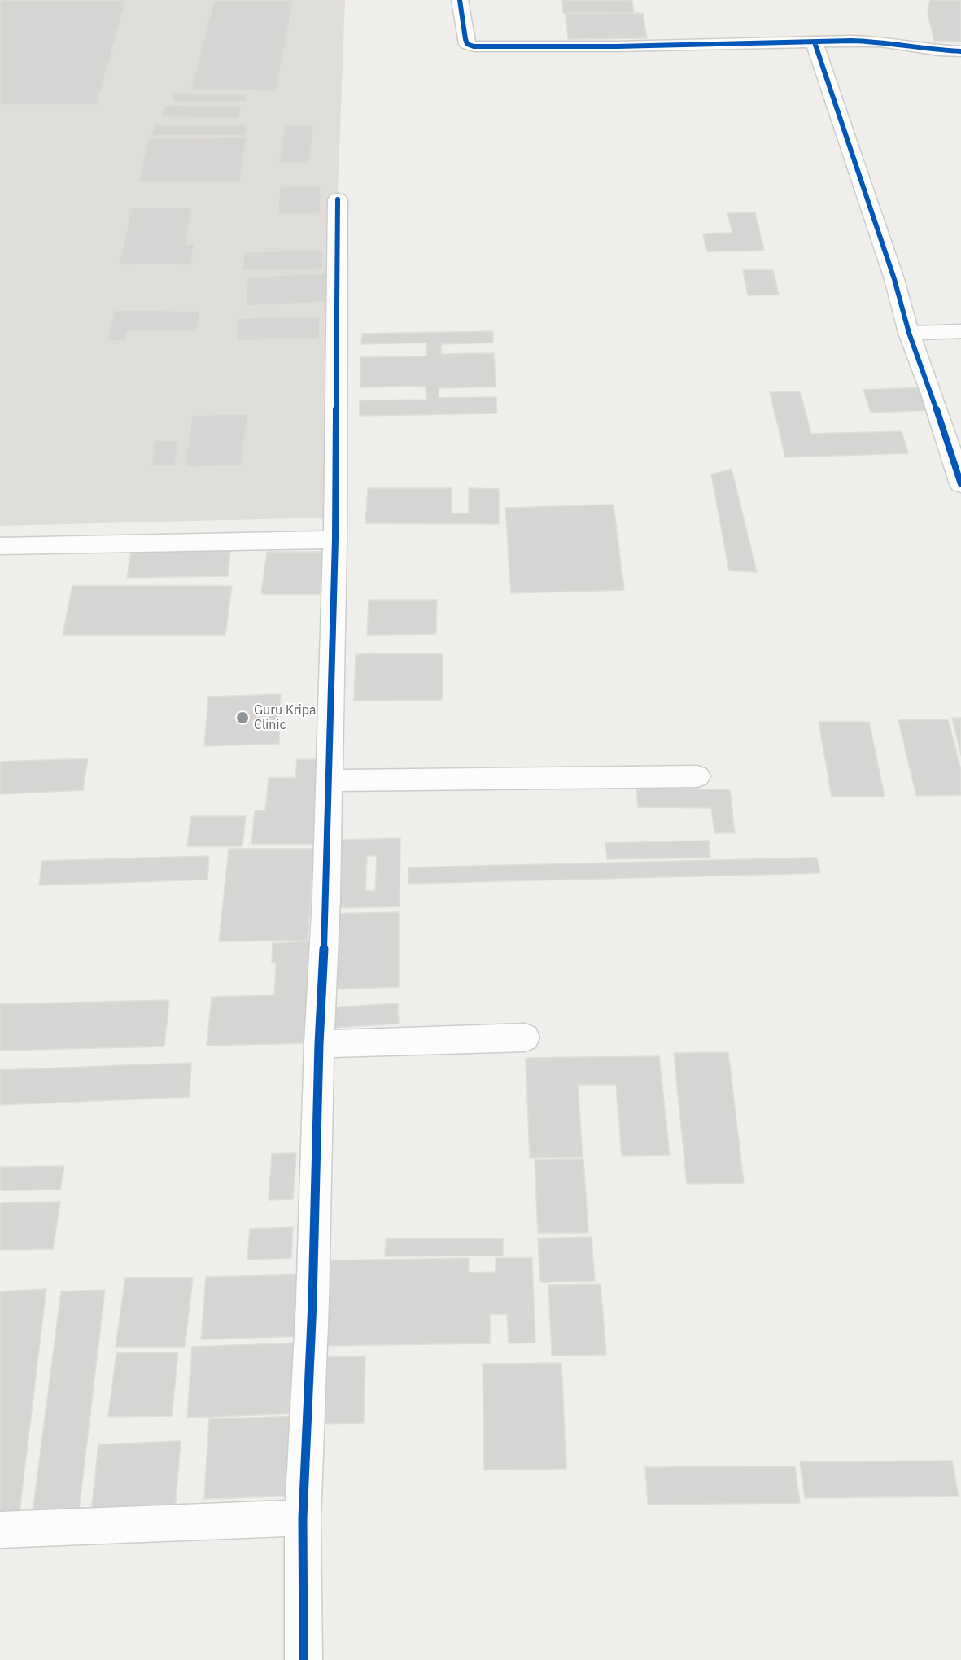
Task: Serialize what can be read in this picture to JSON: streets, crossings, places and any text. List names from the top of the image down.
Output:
{
  "places": ["Guru Kripa Clinic"]
}
